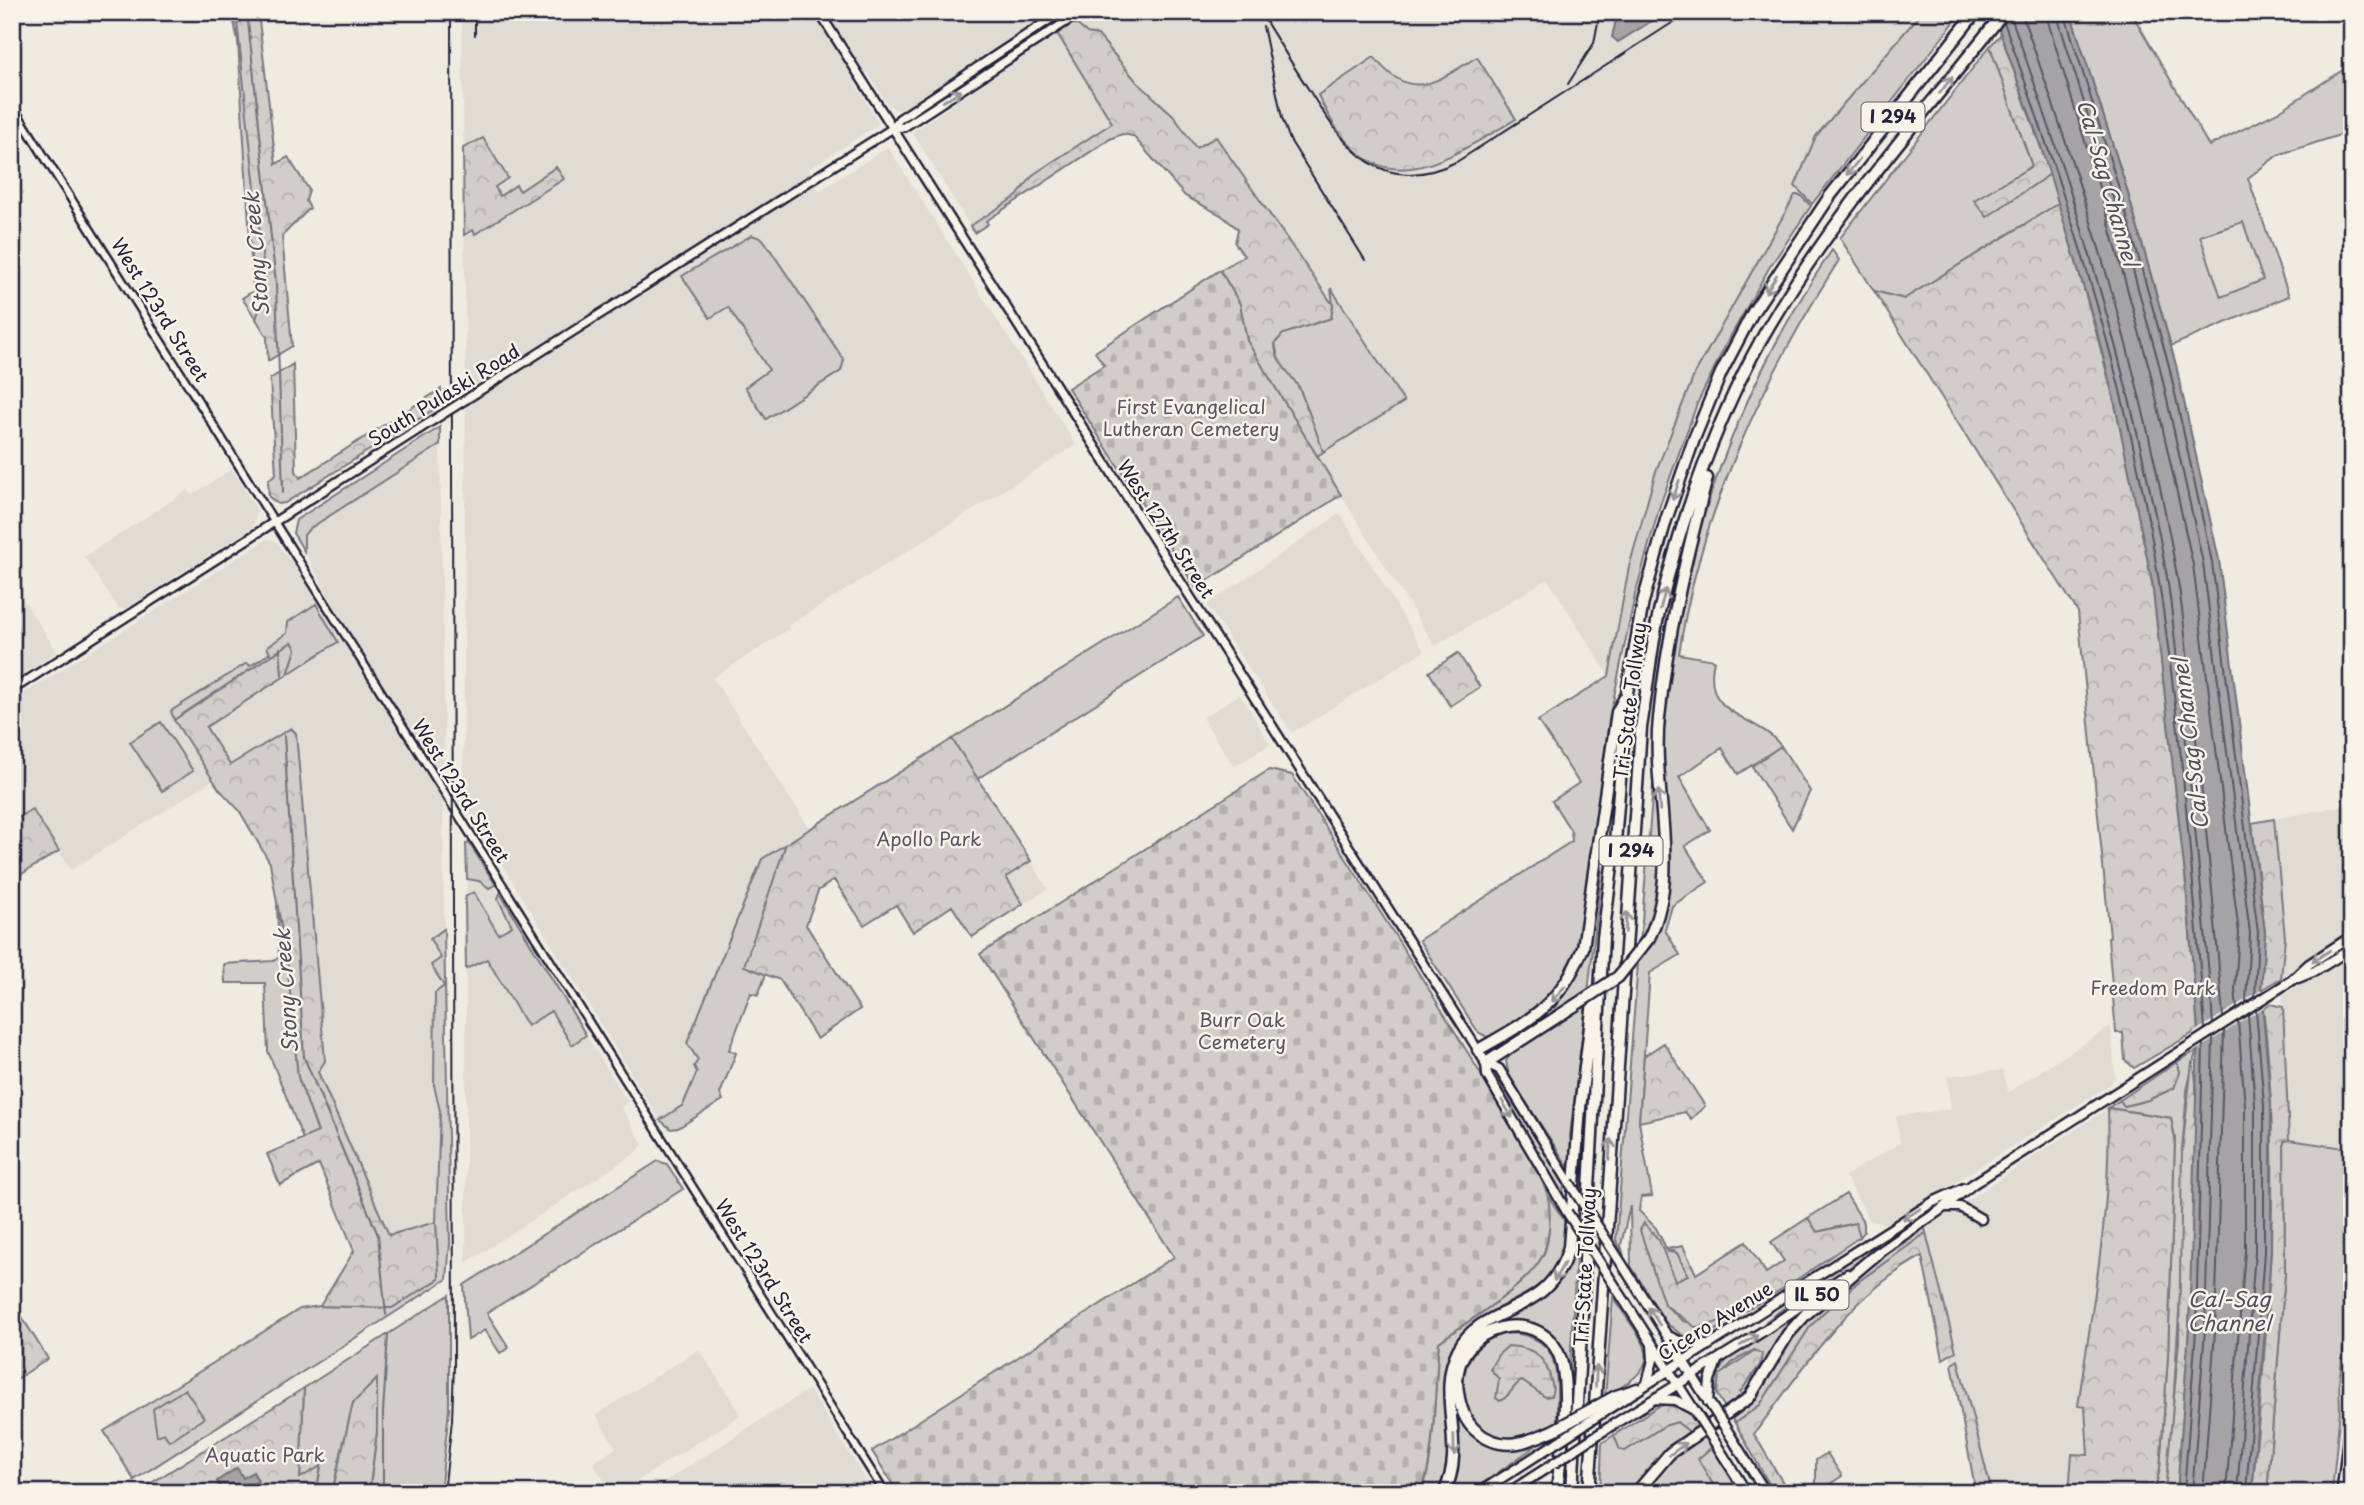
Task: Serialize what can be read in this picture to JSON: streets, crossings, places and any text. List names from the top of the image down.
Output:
{
  "streets": {
    "highway": ["I 294", "Tri-State Tollway"],
    "main road": [
      "South Pulaski Road",
      "West 127th Street",
      "IL 50",
      "Cicero Avenue"
    ],
    "street": ["West 123rd Street"]
  },
  "crossings": [
    ["West 123rd Street", "South Pulaski Road"],
    ["South Pulaski Road", "West 127th Street"],
    ["West 127th Street", "Cicero Avenue"]
  ],
  "water": ["Cal-Sag Channel", "Stony Creek"],
  "parks": [
    "First Evangelical Lutheran Cemetery",
    "Apollo Park",
    "Freedom Park",
    "Burr Oak Cemetery",
    "Aquatic Park"
  ]
}
